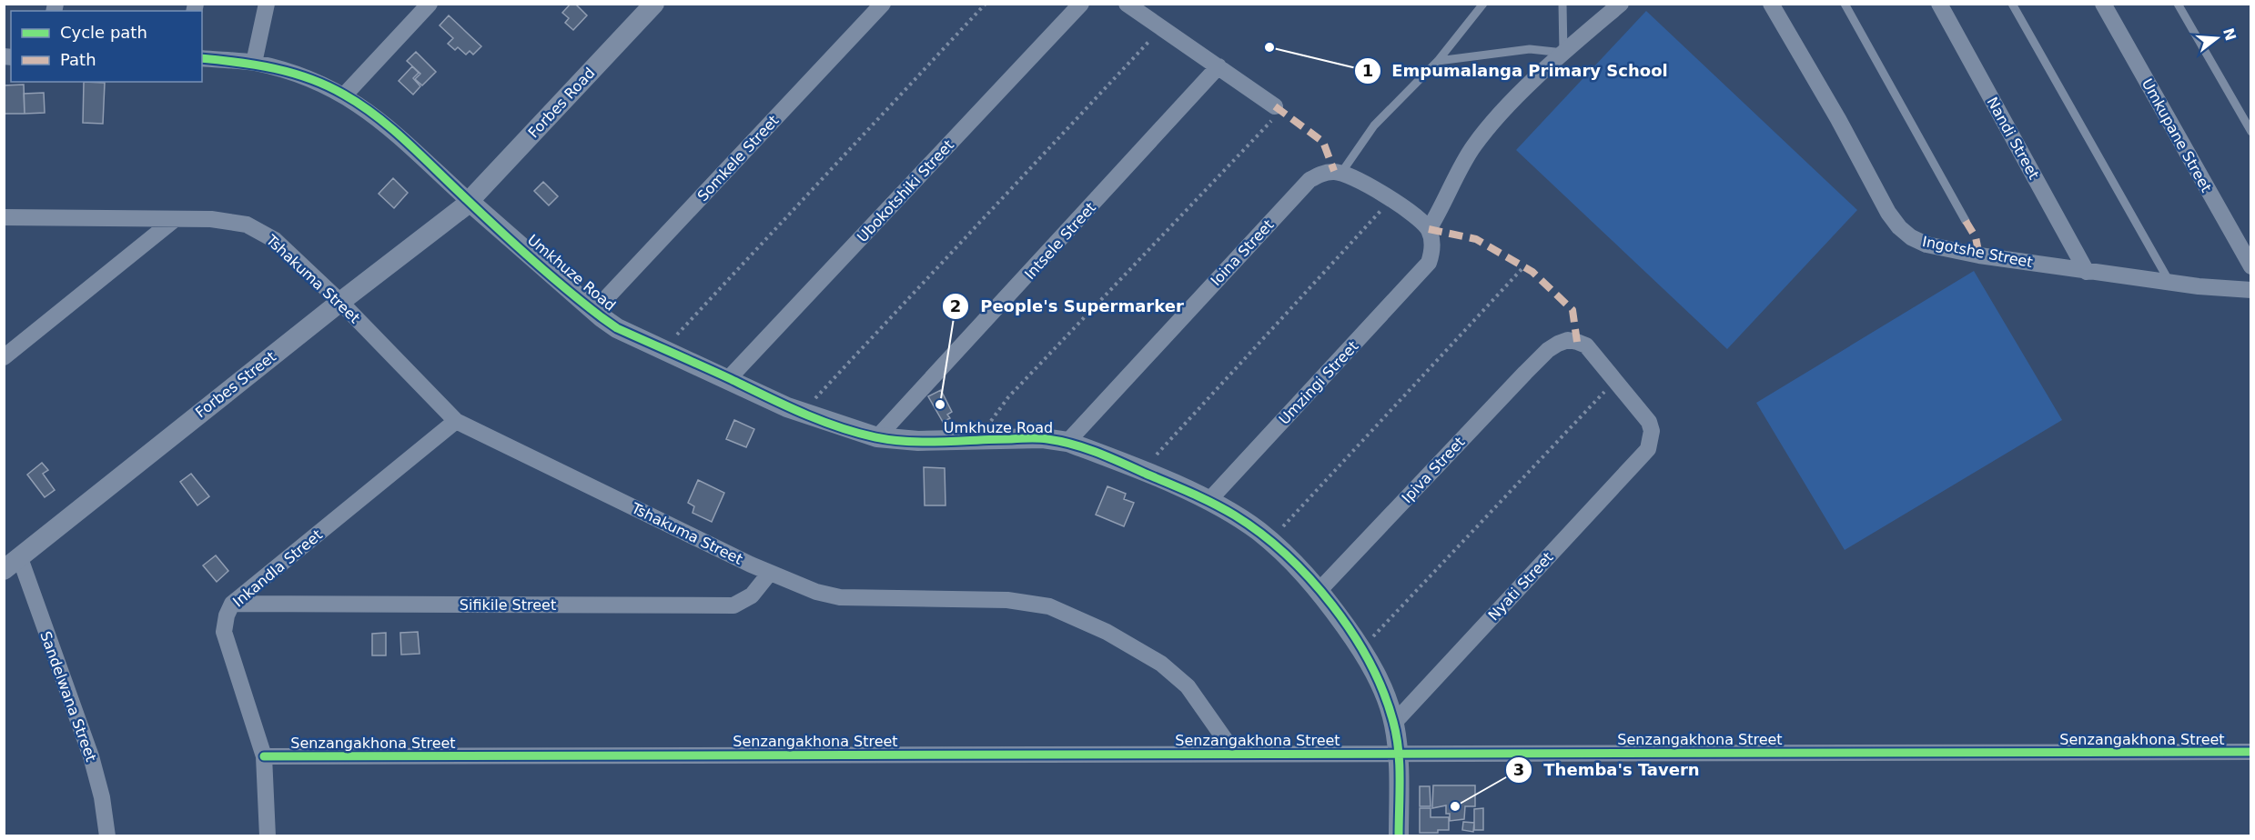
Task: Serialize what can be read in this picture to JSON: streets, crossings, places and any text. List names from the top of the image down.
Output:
{
  "streets": {
    "street": [
      "Forbes Road",
      "Umkupane Street",
      "Nandi Street",
      "Somkele Street",
      "Ubokotshiki Street",
      "Intsele Street",
      "Ingotshe Street",
      "Ioina Street",
      "Umkhuze Road",
      "Tshakuma Street",
      "Umzingi Street",
      "Forbes Street",
      "Ipiva Street",
      "Inkandla Street",
      "Nyati Street",
      "Sifikile Street",
      "Sandelwana Street",
      "Senzangakhona Street"
    ]
  },
  "crossings": [
    ["Forbes Road", "Umkhuze Road"],
    ["Forbes Road", "Forbes Street"],
    ["Nandi Street", "Ingotshe Street"],
    ["Somkele Street", "Umkhuze Road"],
    ["Ubokotshiki Street", "Umkhuze Road"],
    ["Intsele Street", "Umkhuze Road"],
    ["Ioina Street", "Umkhuze Road"],
    ["Umkhuze Road", "Umzingi Street"],
    ["Umkhuze Road", "Forbes Street"],
    ["Umkhuze Road", "Ipiva Street"],
    ["Umkhuze Road", "Nyati Street"],
    ["Umkhuze Road", "Senzangakhona Street"],
    ["Tshakuma Street", "Forbes Street"],
    ["Tshakuma Street", "Inkandla Street"],
    ["Tshakuma Street", "Sifikile Street"],
    ["Tshakuma Street", "Senzangakhona Street"],
    ["Forbes Street", "Sandelwana Street"],
    ["Ipiva Street", "Nyati Street"],
    ["Inkandla Street", "Sifikile Street"],
    ["Inkandla Street", "Senzangakhona Street"]
  ],
  "places": ["Empumalanga Primary School", "People's Supermarker", "Themba's Tavern"],
  "legend": ["Cycle path", "Path"],
  "north": "right"
}
